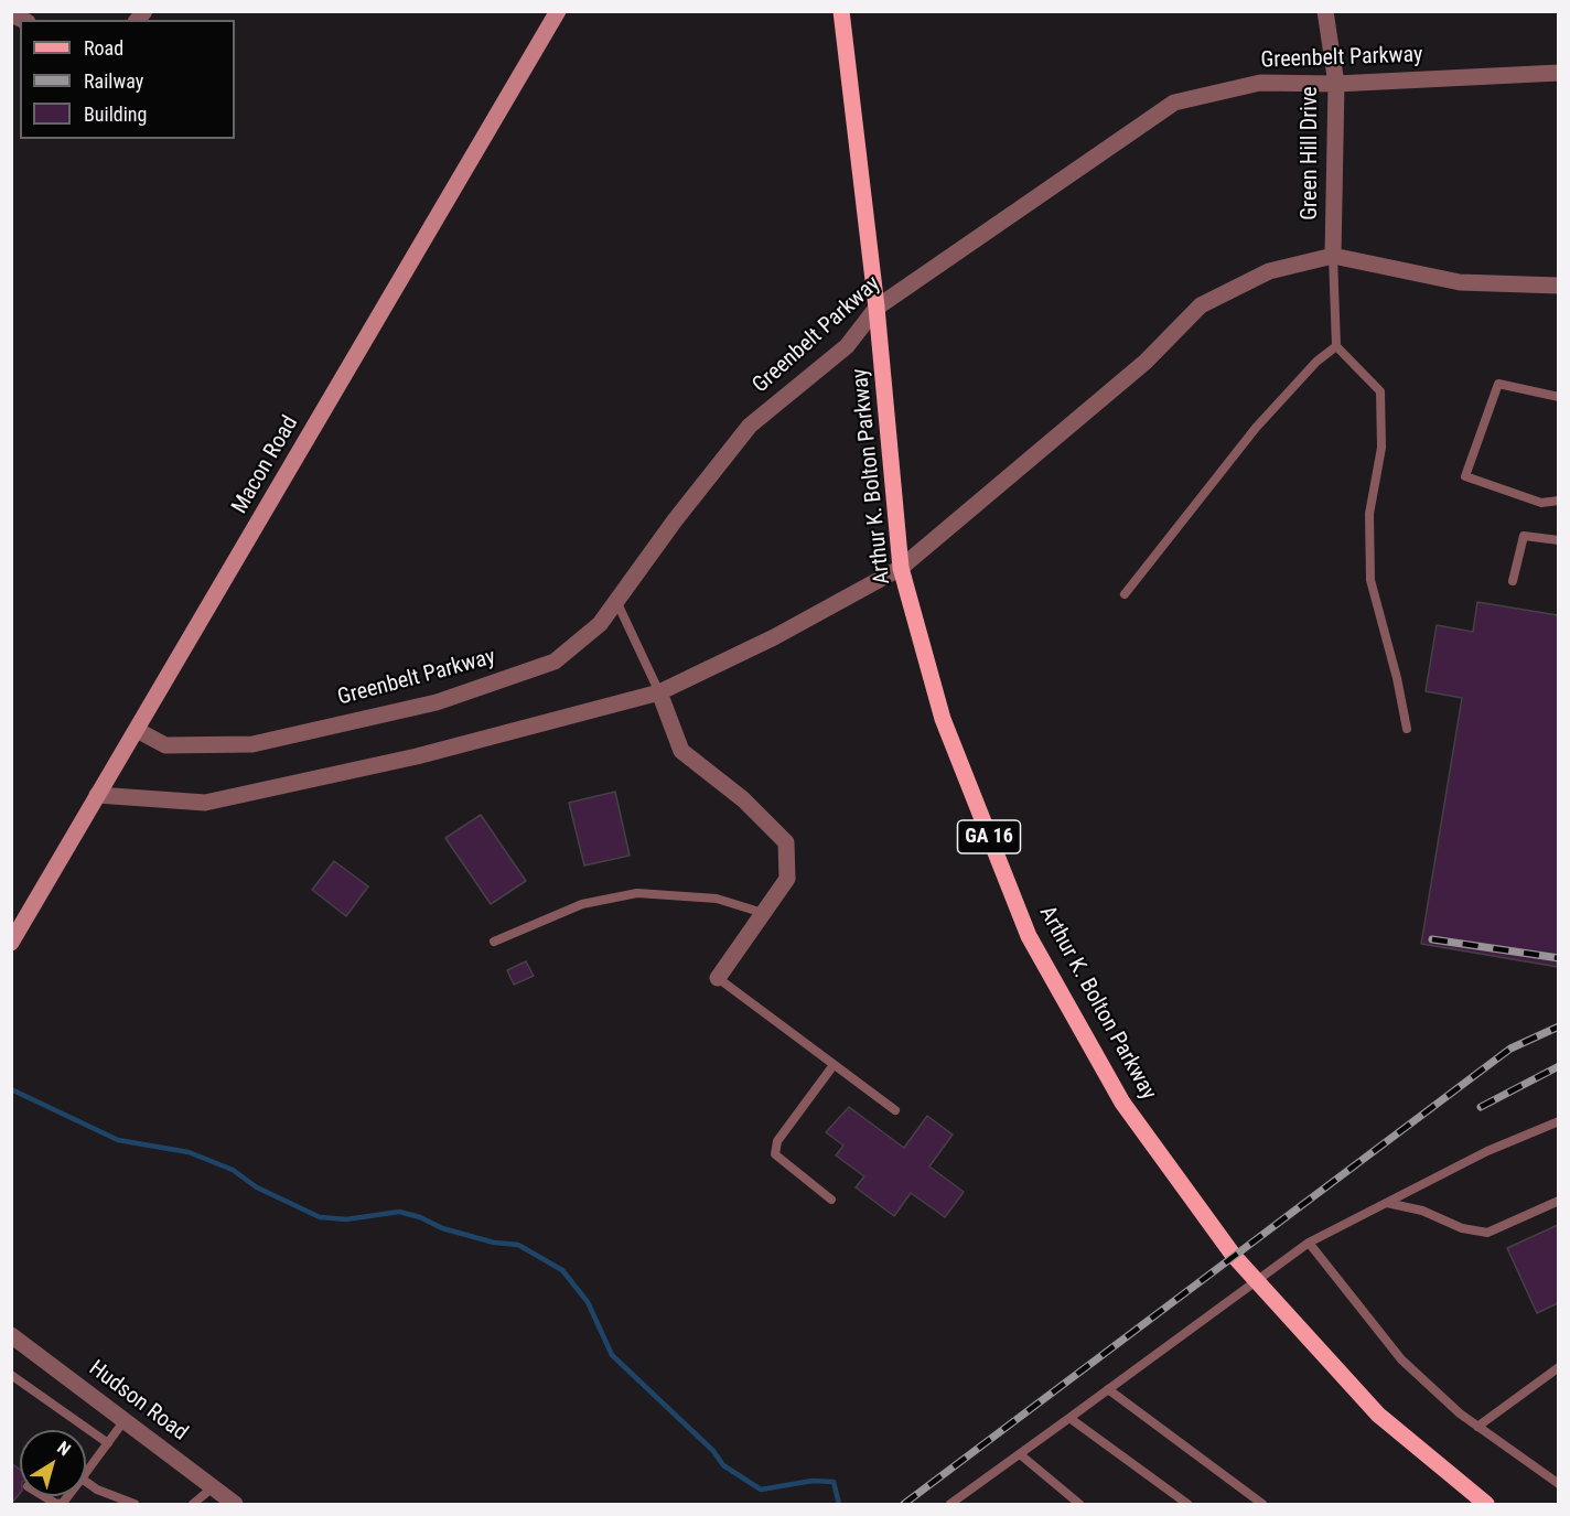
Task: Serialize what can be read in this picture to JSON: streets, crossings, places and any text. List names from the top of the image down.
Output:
{
  "streets": {
    "main road": ["Macon Road", "Arthur K. Bolton Parkway", "GA 16"],
    "street": ["Greenbelt Parkway", "Green Hill Drive", "Hudson Road"]
  },
  "crossings": [
    ["Greenbelt Parkway", "Green Hill Drive"],
    ["Greenbelt Parkway", "Macon Road"],
    ["Greenbelt Parkway", "Arthur K. Bolton Parkway"]
  ],
  "legend": ["Road", "Railway", "Building"],
  "north": "top right"
}
